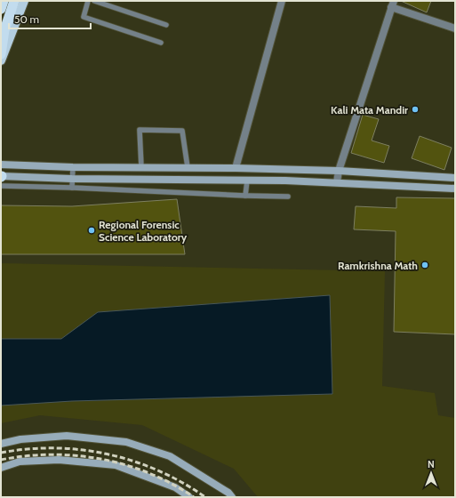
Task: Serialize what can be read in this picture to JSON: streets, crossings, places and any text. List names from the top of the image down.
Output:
{
  "places": ["Kali Mata Mandir", "Regional Forensic Science Laboratory", "Ramkrishna Math"],
  "scale_bar": "50 m",
  "north": "top"
}
